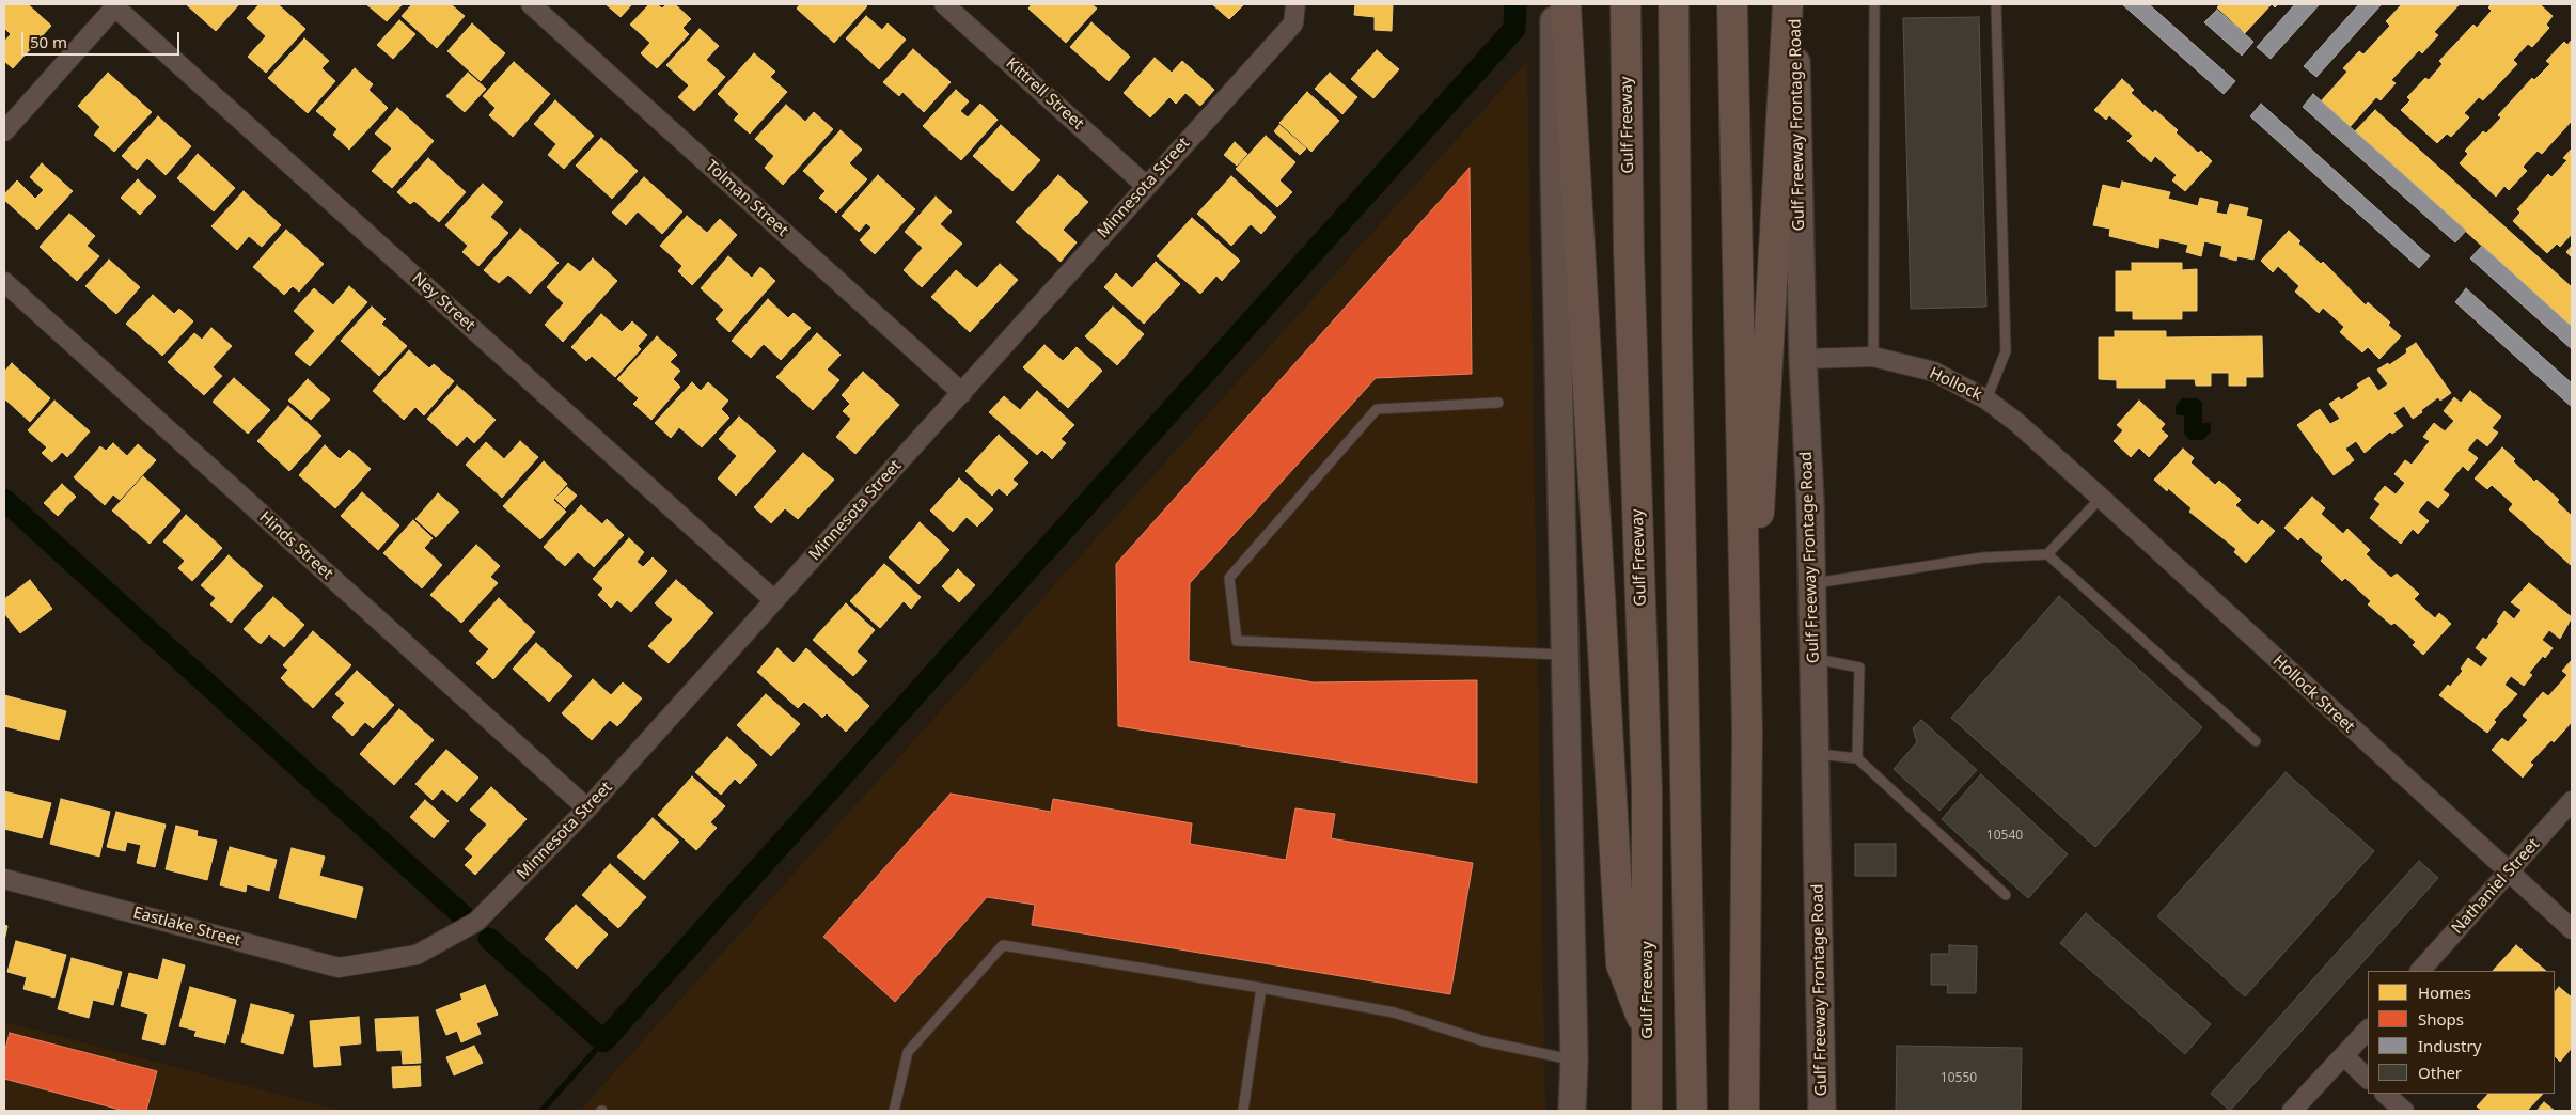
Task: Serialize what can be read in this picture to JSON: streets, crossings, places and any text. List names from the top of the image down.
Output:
{
  "streets": {
    "highway": ["Gulf Freeway"],
    "main road": ["Gulf Freeway Frontage Road"],
    "street": [
      "Kittrell Street",
      "Minnesota Street",
      "Tolman Street",
      "Ney Street",
      "Hollock",
      "Hinds Street",
      "Hollock Street",
      "Nathaniel Street",
      "Eastlake Street"
    ]
  },
  "crossings": [
    ["Kittrell Street", "Minnesota Street"],
    ["Gulf Freeway Frontage Road", "Hollock"],
    ["Minnesota Street", "Tolman Street"],
    ["Minnesota Street", "Ney Street"],
    ["Minnesota Street", "Hinds Street"],
    ["Minnesota Street", "Eastlake Street"],
    ["Hollock", "Hollock Street"],
    ["Hollock Street", "Nathaniel Street"]
  ],
  "house_numbers": ["10540", "10550"],
  "legend": [
    "Homes",
    "Shops",
    "Industry",
    "Other"
  ],
  "scale_bar": "50 m"
}
